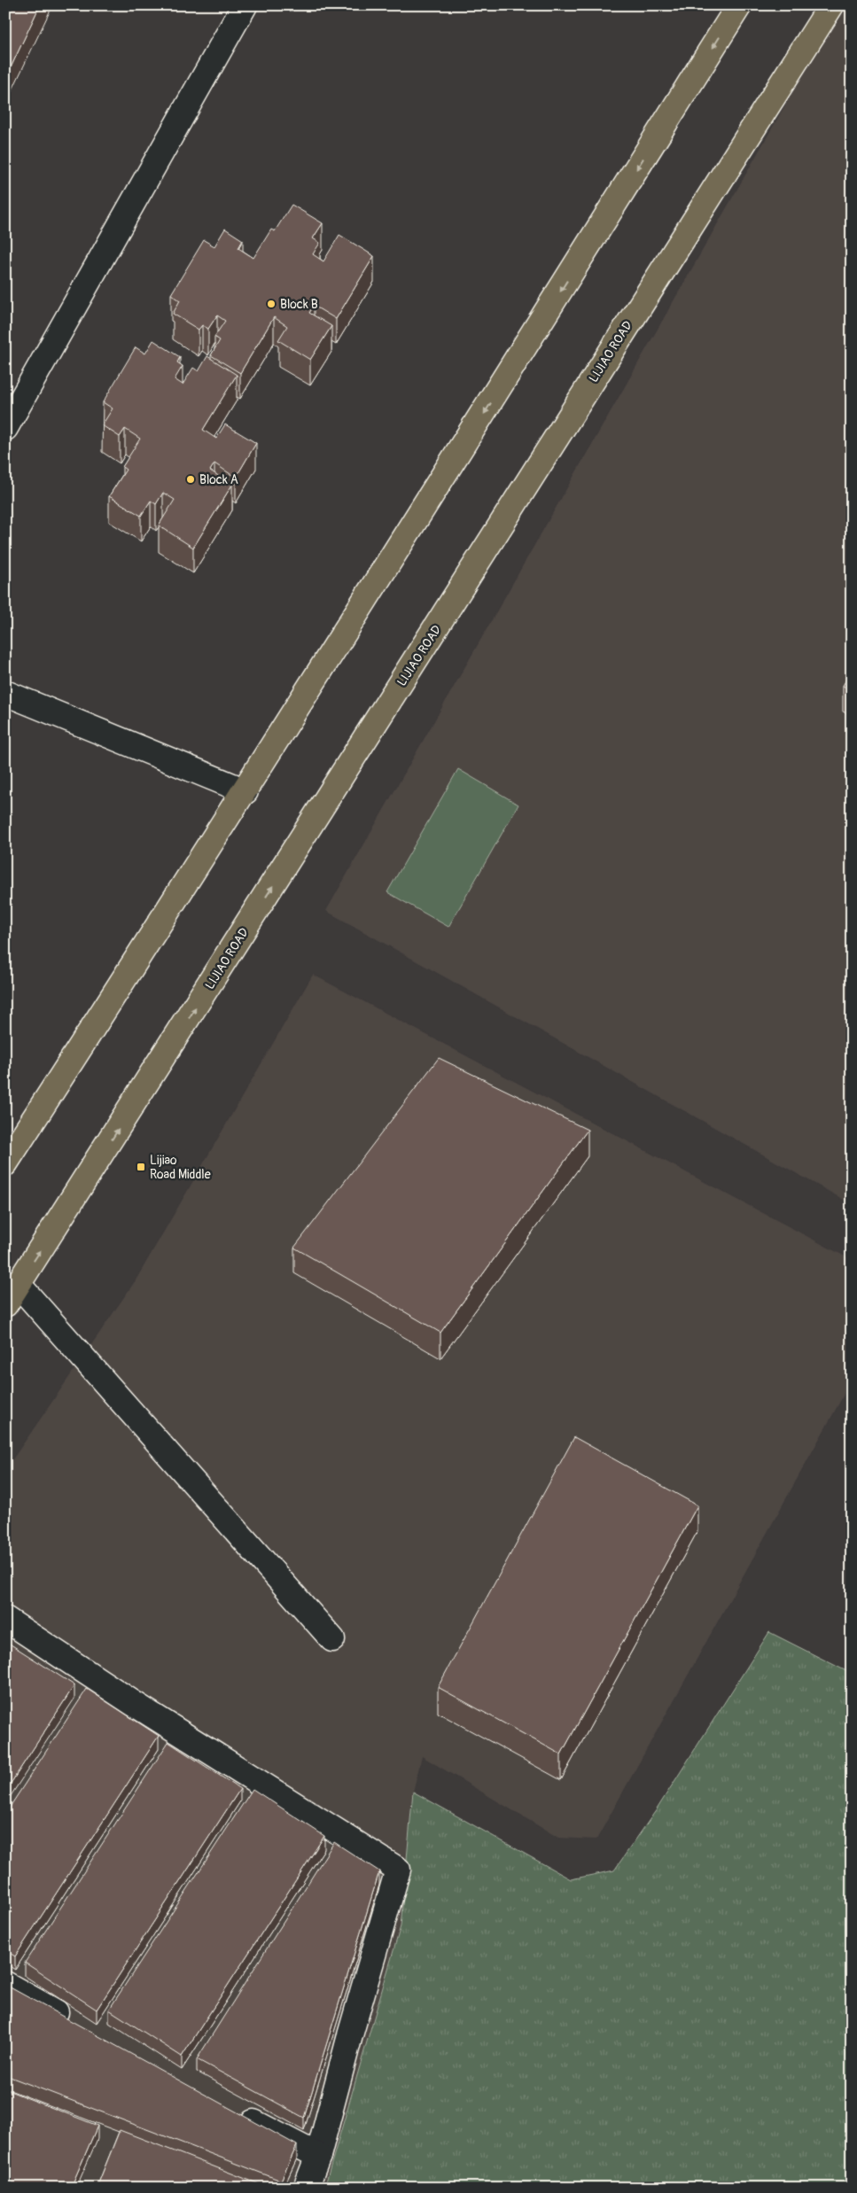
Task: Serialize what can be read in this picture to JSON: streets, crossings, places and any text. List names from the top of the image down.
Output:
{
  "streets": {
    "main road": ["LIJIAO ROAD"]
  },
  "places": {
    "other": ["Block B", "Block A"],
    "transit": ["Lijiao Road Middle"]
  }
}
